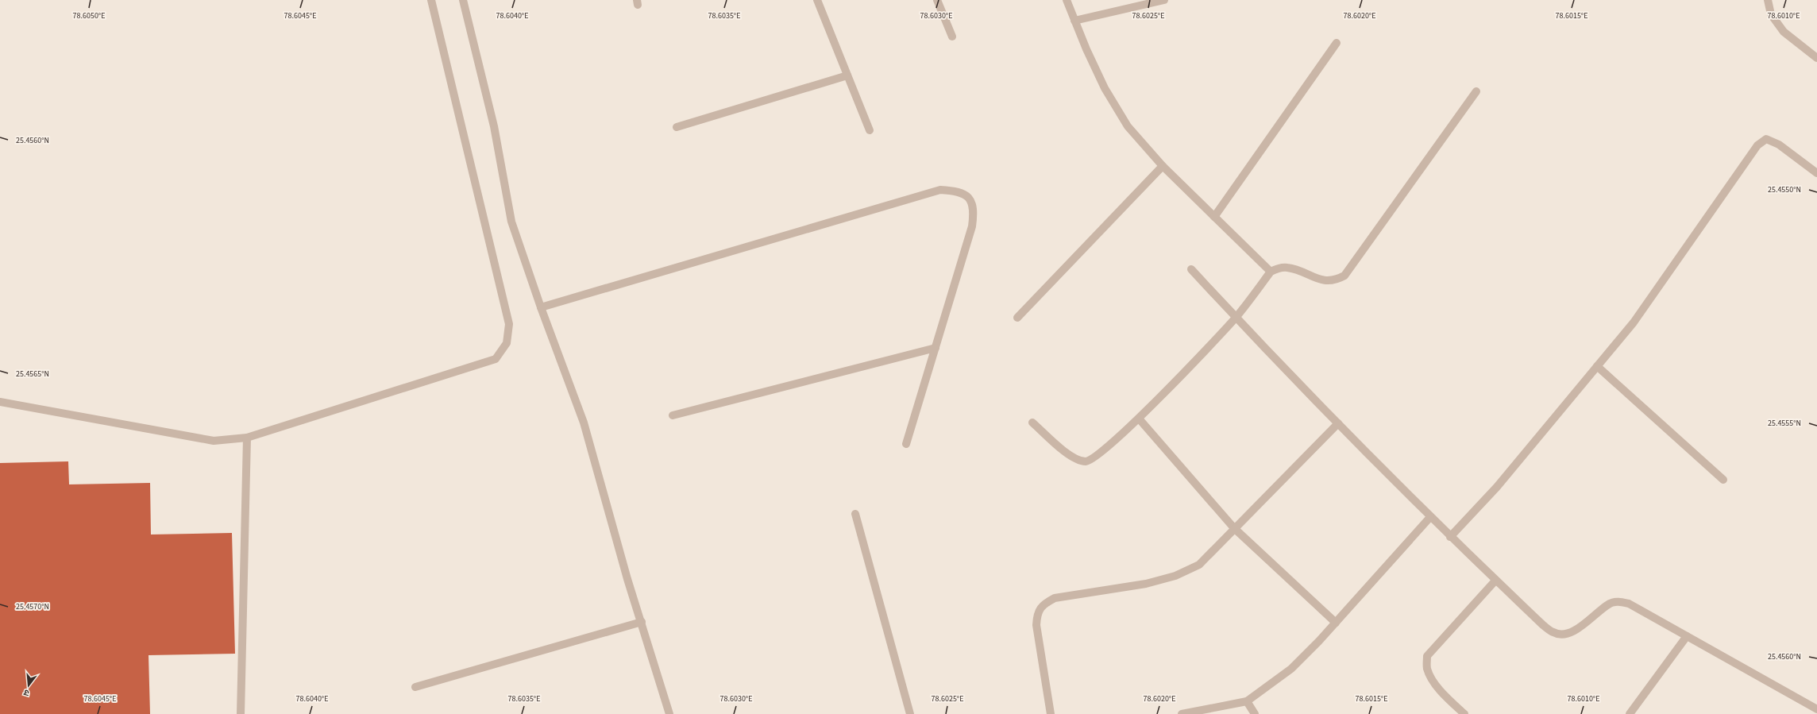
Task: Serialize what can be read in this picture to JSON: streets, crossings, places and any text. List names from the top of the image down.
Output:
{
  "north": "bottom",
  "coordinates": [
    "78.6050°E",
    "78.6045°E",
    "78.6040°E",
    "78.6035°E",
    "78.6030°E",
    "78.6025°E",
    "78.6020°E",
    "78.6015°E",
    "78.6010°E",
    "25.4560°N",
    "25.4550°N",
    "25.4565°N",
    "25.4555°N",
    "25.4570°N"
  ]
}
